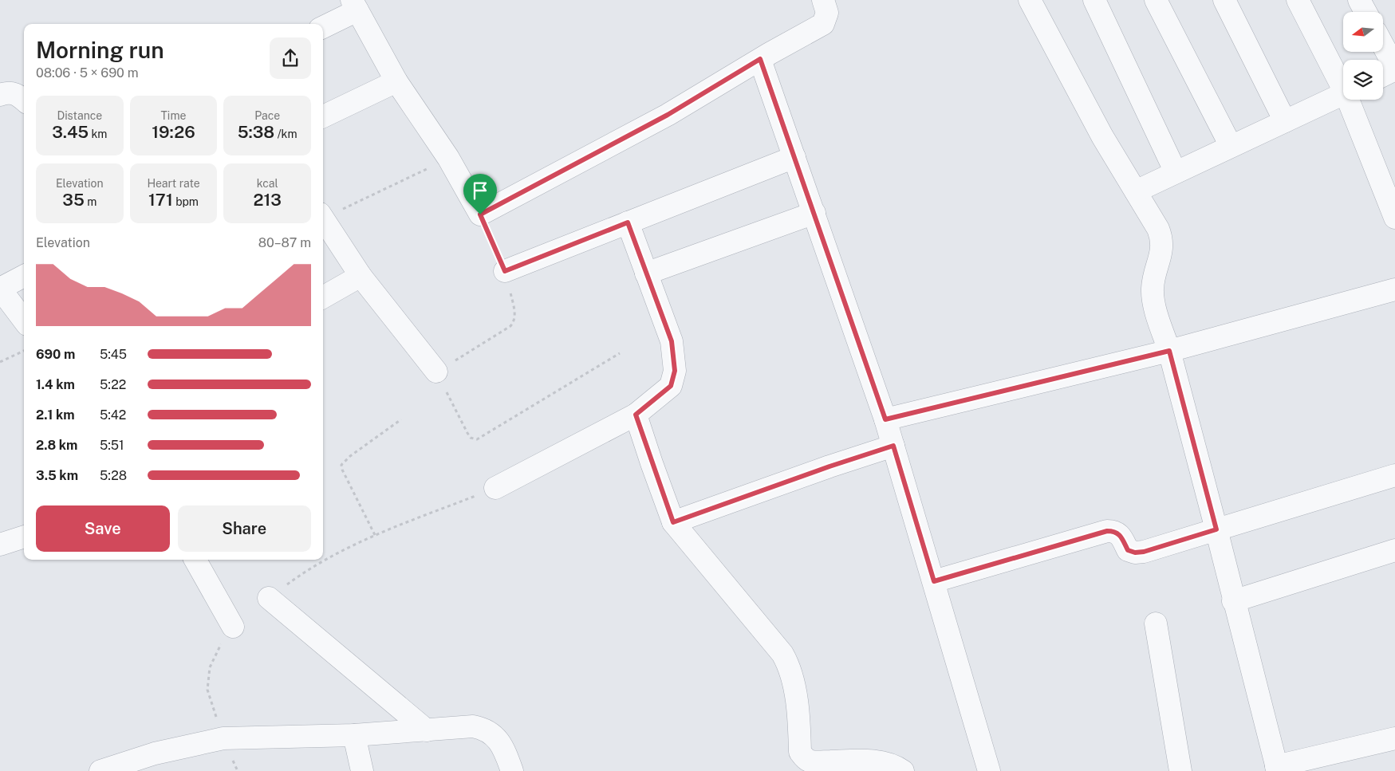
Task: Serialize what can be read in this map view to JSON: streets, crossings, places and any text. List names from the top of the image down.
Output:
{
  "north": "left",
  "page": {
    "heading": ["Morning run", "08:06 · 5 × 690 m"],
    "stats": [
      ["Distance", "3.45 km"],
      ["Time", "19:26"],
      ["Pace", "5:38 /km"],
      ["Elevation", "35 m"],
      ["Heart rate", "171 bpm"],
      ["kcal", "213"]
    ],
    "chart": ["Elevation", "80–87 m"],
    "list": [
      {
        "name": "690 m",
        "note": "5:45"
      },
      {
        "name": "1.4 km",
        "note": "5:22"
      },
      {
        "name": "2.1 km",
        "note": "5:42"
      },
      {
        "name": "2.8 km",
        "note": "5:51"
      },
      {
        "name": "3.5 km",
        "note": "5:28"
      }
    ],
    "buttons": ["Save", "Share"]
  }
}
